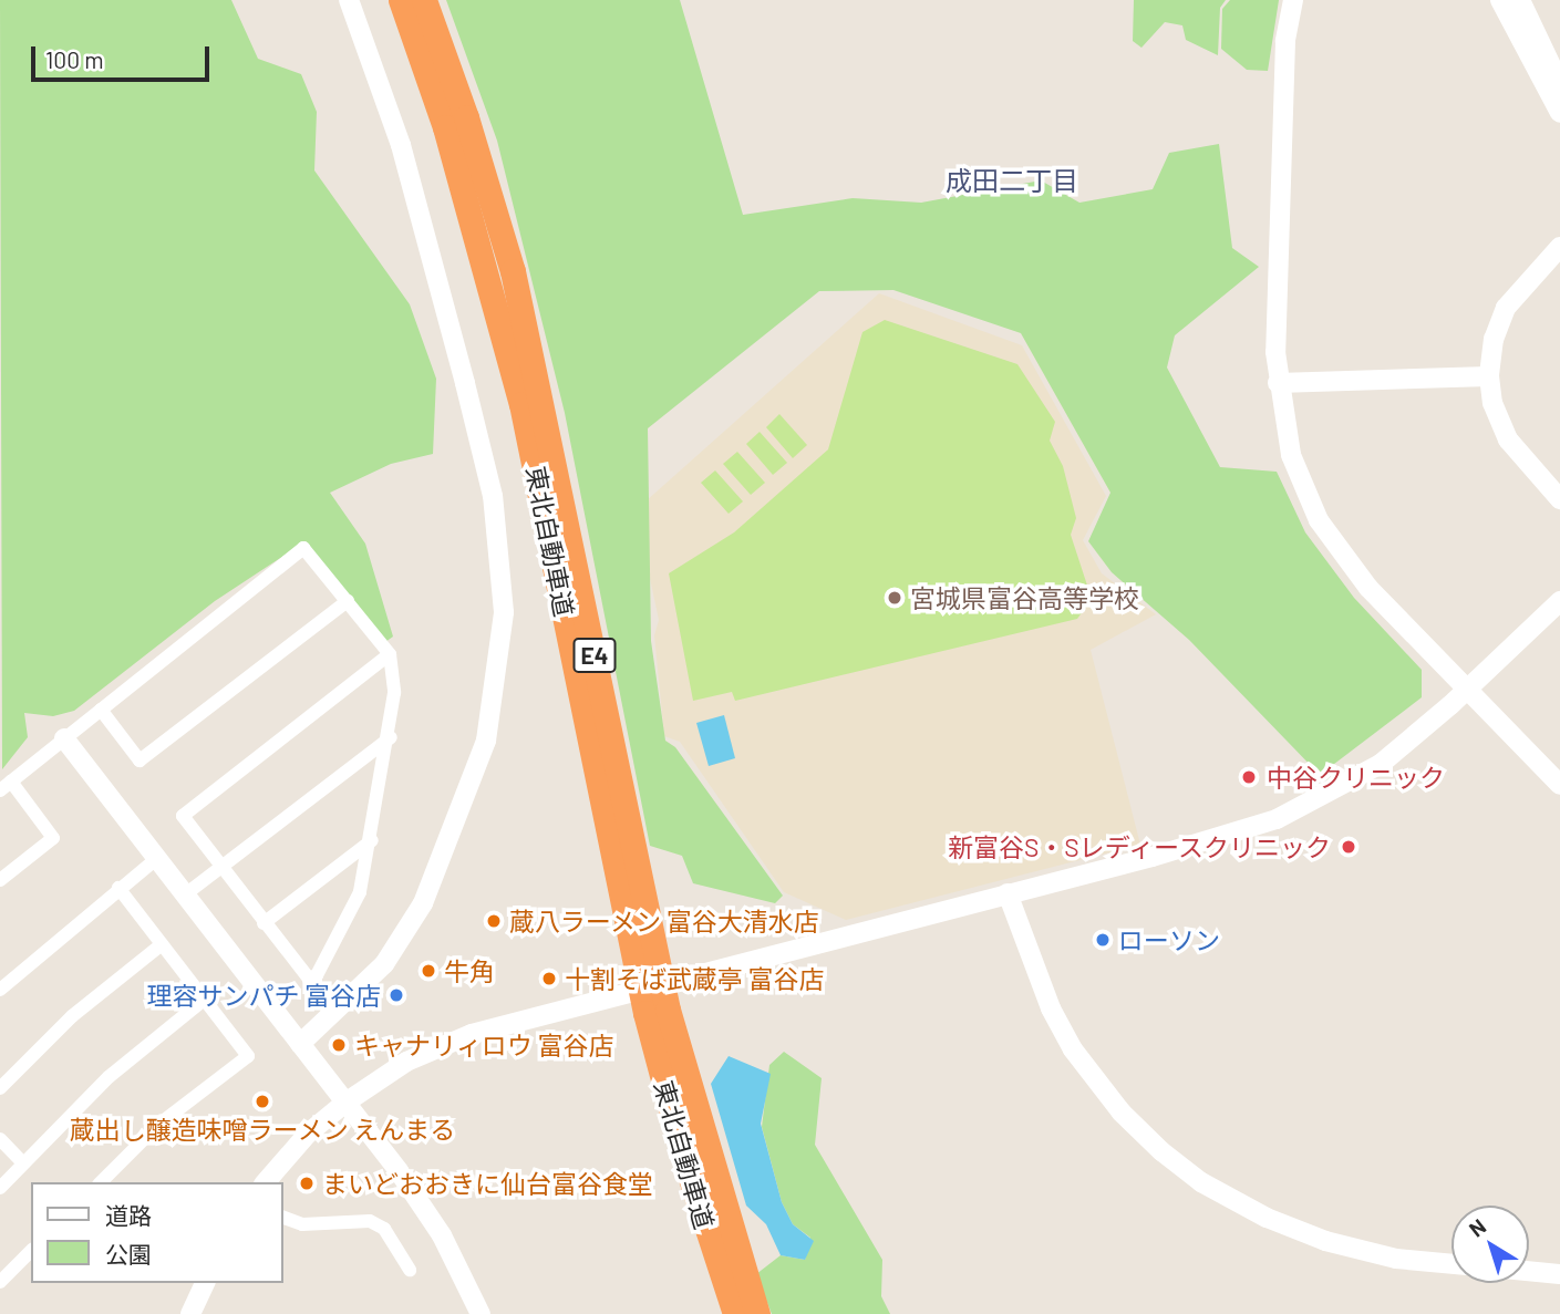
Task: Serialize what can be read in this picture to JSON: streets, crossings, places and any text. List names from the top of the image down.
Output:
{
  "streets": {
    "highway": ["東北自動車道", "E4"]
  },
  "districts": ["成田二丁目"],
  "places": [
    "宮城県富谷高等学校",
    "中谷クリニック",
    "新富谷S・Sレディースクリニック",
    "蔵八ラーメン 富谷大清水店",
    "ローソン",
    "牛角",
    "十割そば武蔵亭 富谷店",
    "理容サンパチ 富谷店",
    "キャナリィロウ 富谷店",
    "蔵出し醸造味噌ラーメン えんまる",
    "まいどおおきに仙台富谷食堂"
  ],
  "legend": ["道路", "公園"],
  "scale_bar": "100 m",
  "north": "top left"
}
